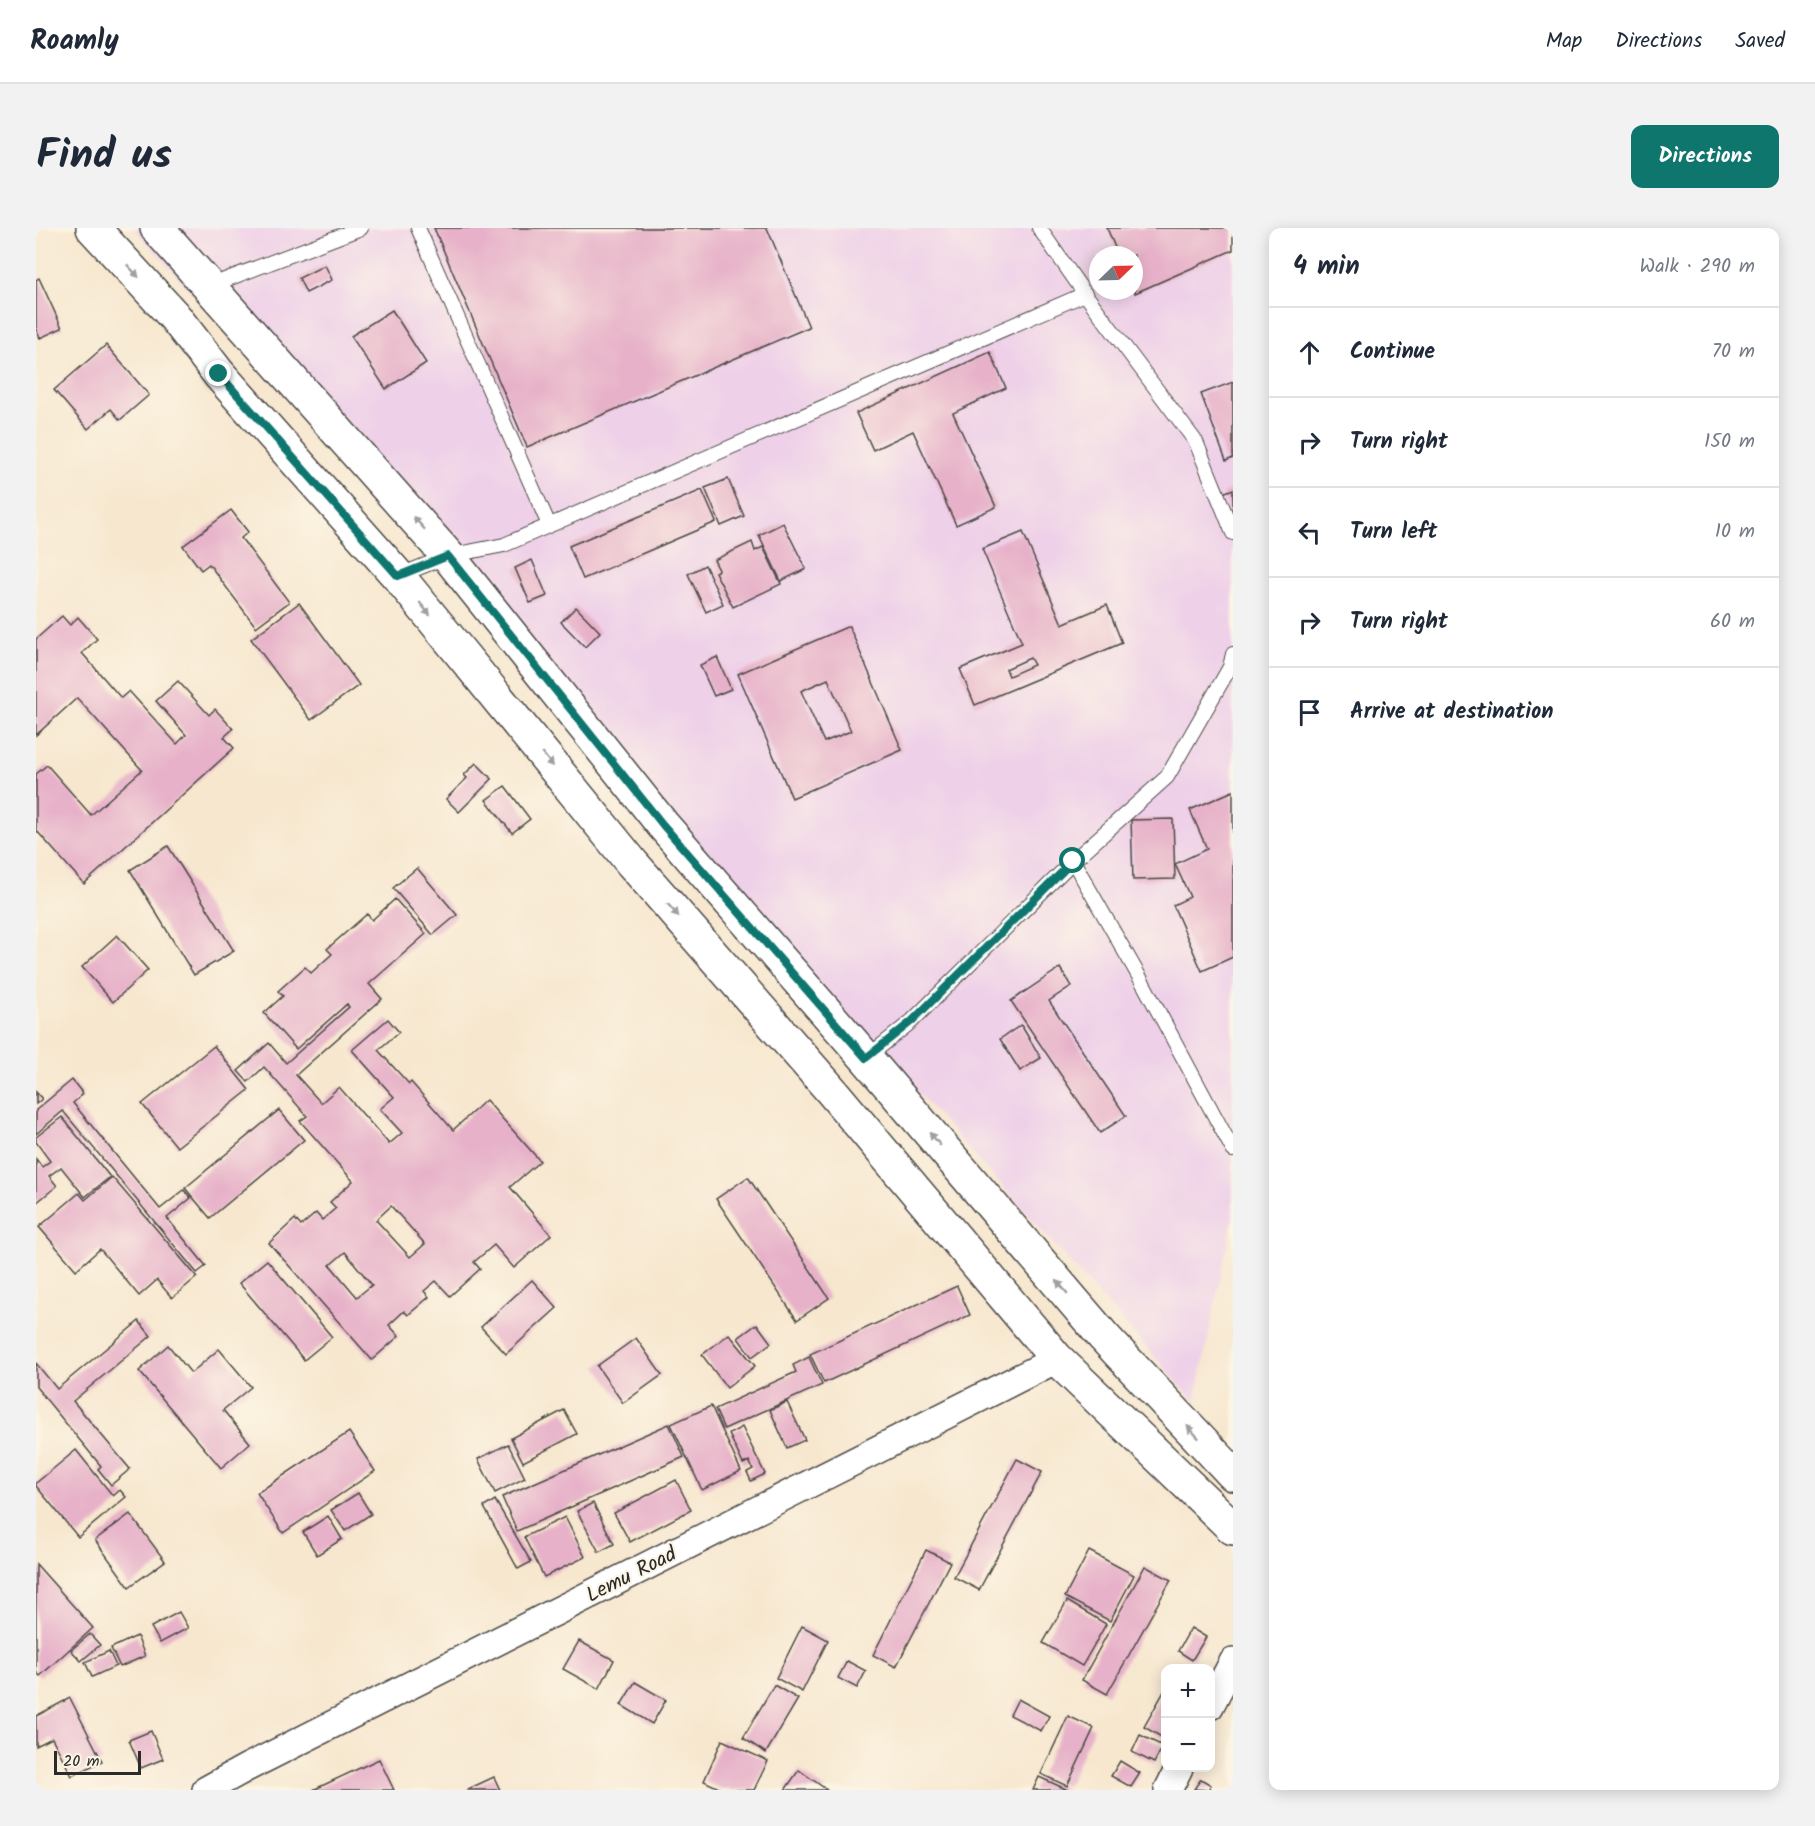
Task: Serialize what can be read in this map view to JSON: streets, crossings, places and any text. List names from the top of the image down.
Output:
{
  "streets": {
    "street": ["Lemu Road"]
  },
  "scale_bar": "20 m",
  "north": "top right",
  "page": {
    "header": "Roamly",
    "nav": ["Map", "Directions", "Saved"],
    "title": "Find us",
    "buttons": "Directions",
    "heading": ["4 min", "Walk · 290 m"],
    "list": [
      ["Continue", "70 m"],
      ["Turn right", "150 m"],
      ["Turn left", "10 m"],
      ["Turn right", "60 m"],
      "Arrive at destination"
    ],
    "map_buttons": ["+", "−"],
    "scale": "20 m"
  }
}
